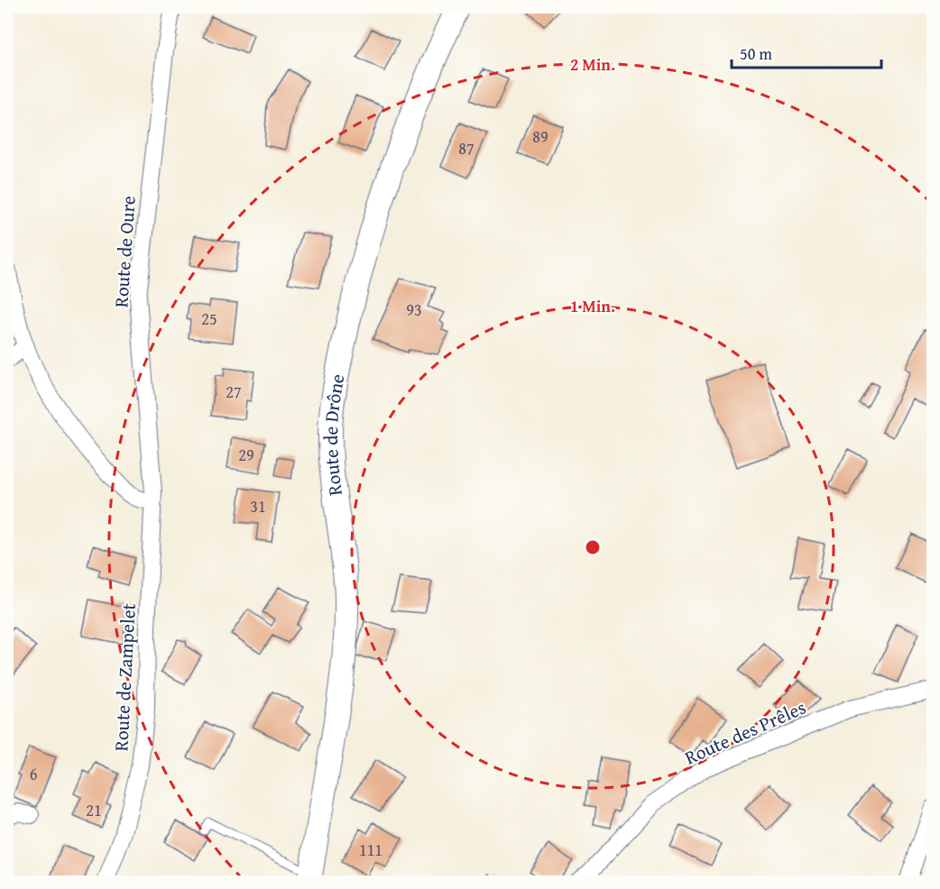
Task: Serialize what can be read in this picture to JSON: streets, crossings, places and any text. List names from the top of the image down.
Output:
{
  "streets": {
    "street": [
      "Route de Oure",
      "Route de Drône",
      "Route de Zampelet",
      "Route des Prêles"
    ]
  },
  "crossings": [
    ["Route de Oure", "Route de Zampelet"]
  ],
  "house_numbers": [
    "89",
    "87",
    "93",
    "25",
    "27",
    "29",
    "31",
    "6",
    "21",
    "111"
  ],
  "scale_bar": "50 m",
  "rings": ["2 Min.", "1 Min."]
}
